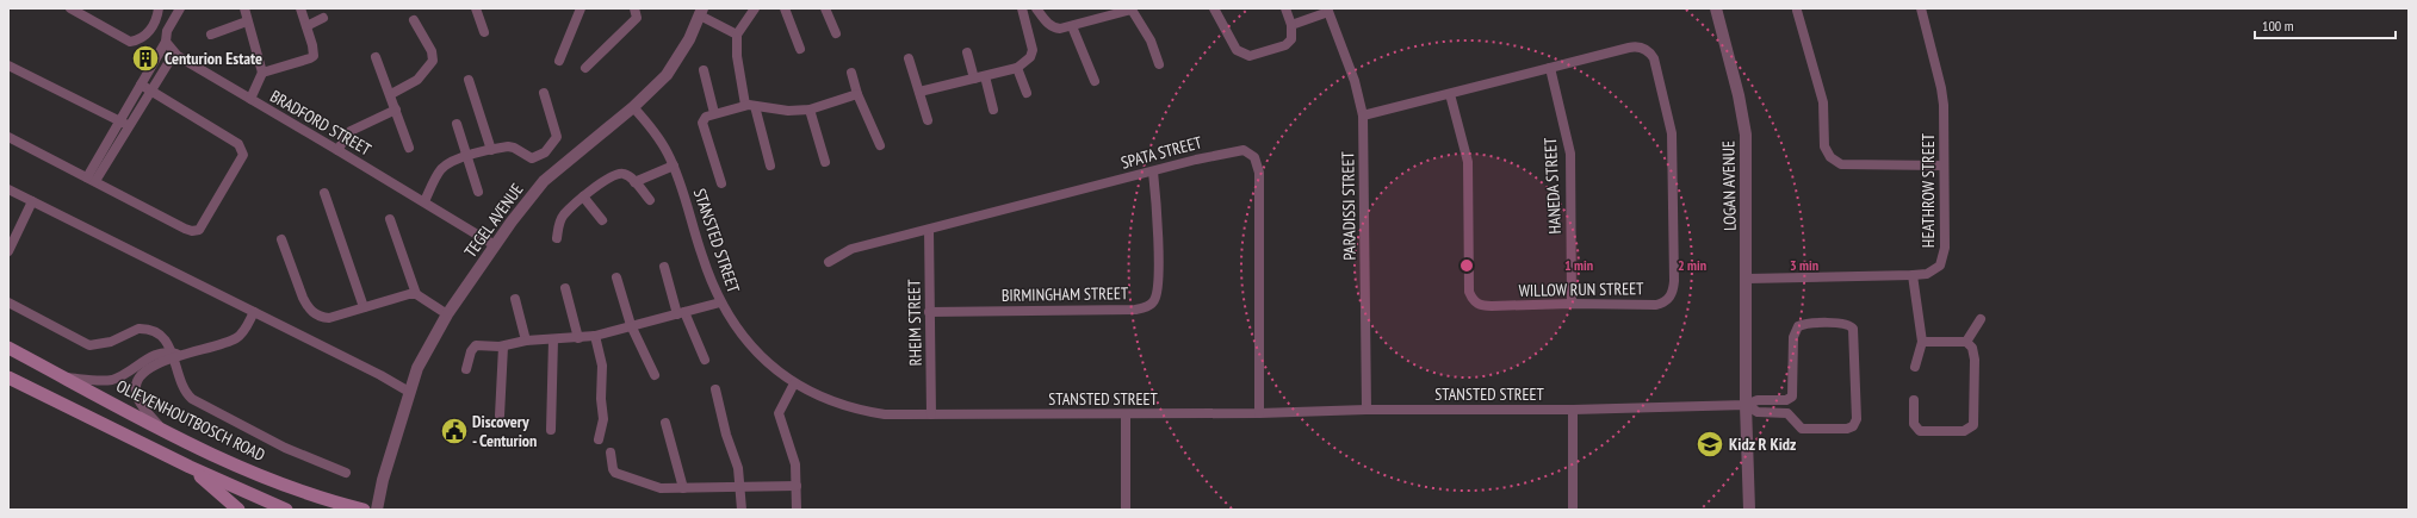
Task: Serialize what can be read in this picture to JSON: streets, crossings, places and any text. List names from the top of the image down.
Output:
{
  "streets": {
    "main road": ["OLIEVENHOUTBOSCH ROAD"],
    "street": [
      "BRADFORD STREET",
      "SPATA STREET",
      "HANEDA STREET",
      "LOGAN AVENUE",
      "HEATHROW STREET",
      "PARADISSI STREET",
      "TEGEL AVENUE",
      "STANSTED STREET",
      "WILLOW RUN STREET",
      "BIRMINGHAM STREET",
      "RHEIM STREET"
    ]
  },
  "crossings": [
    ["BRADFORD STREET", "TEGEL AVENUE"],
    ["SPATA STREET", "STANSTED STREET"],
    ["SPATA STREET", "BIRMINGHAM STREET"],
    ["SPATA STREET", "RHEIM STREET"],
    ["HANEDA STREET", "WILLOW RUN STREET"],
    ["LOGAN AVENUE", "HEATHROW STREET"],
    ["LOGAN AVENUE", "STANSTED STREET"],
    ["PARADISSI STREET", "STANSTED STREET"],
    ["PARADISSI STREET", "WILLOW RUN STREET"],
    ["TEGEL AVENUE", "STANSTED STREET"],
    ["TEGEL AVENUE", "OLIEVENHOUTBOSCH ROAD"],
    ["STANSTED STREET", "RHEIM STREET"],
    ["BIRMINGHAM STREET", "RHEIM STREET"]
  ],
  "places": {
    "building": ["Centurion Estate"],
    "public building": ["Discovery - Centurion"],
    "school or university": ["Kidz R Kidz"]
  },
  "scale_bar": "100 m",
  "rings": ["1 min", "2 min", "3 min"]
}
